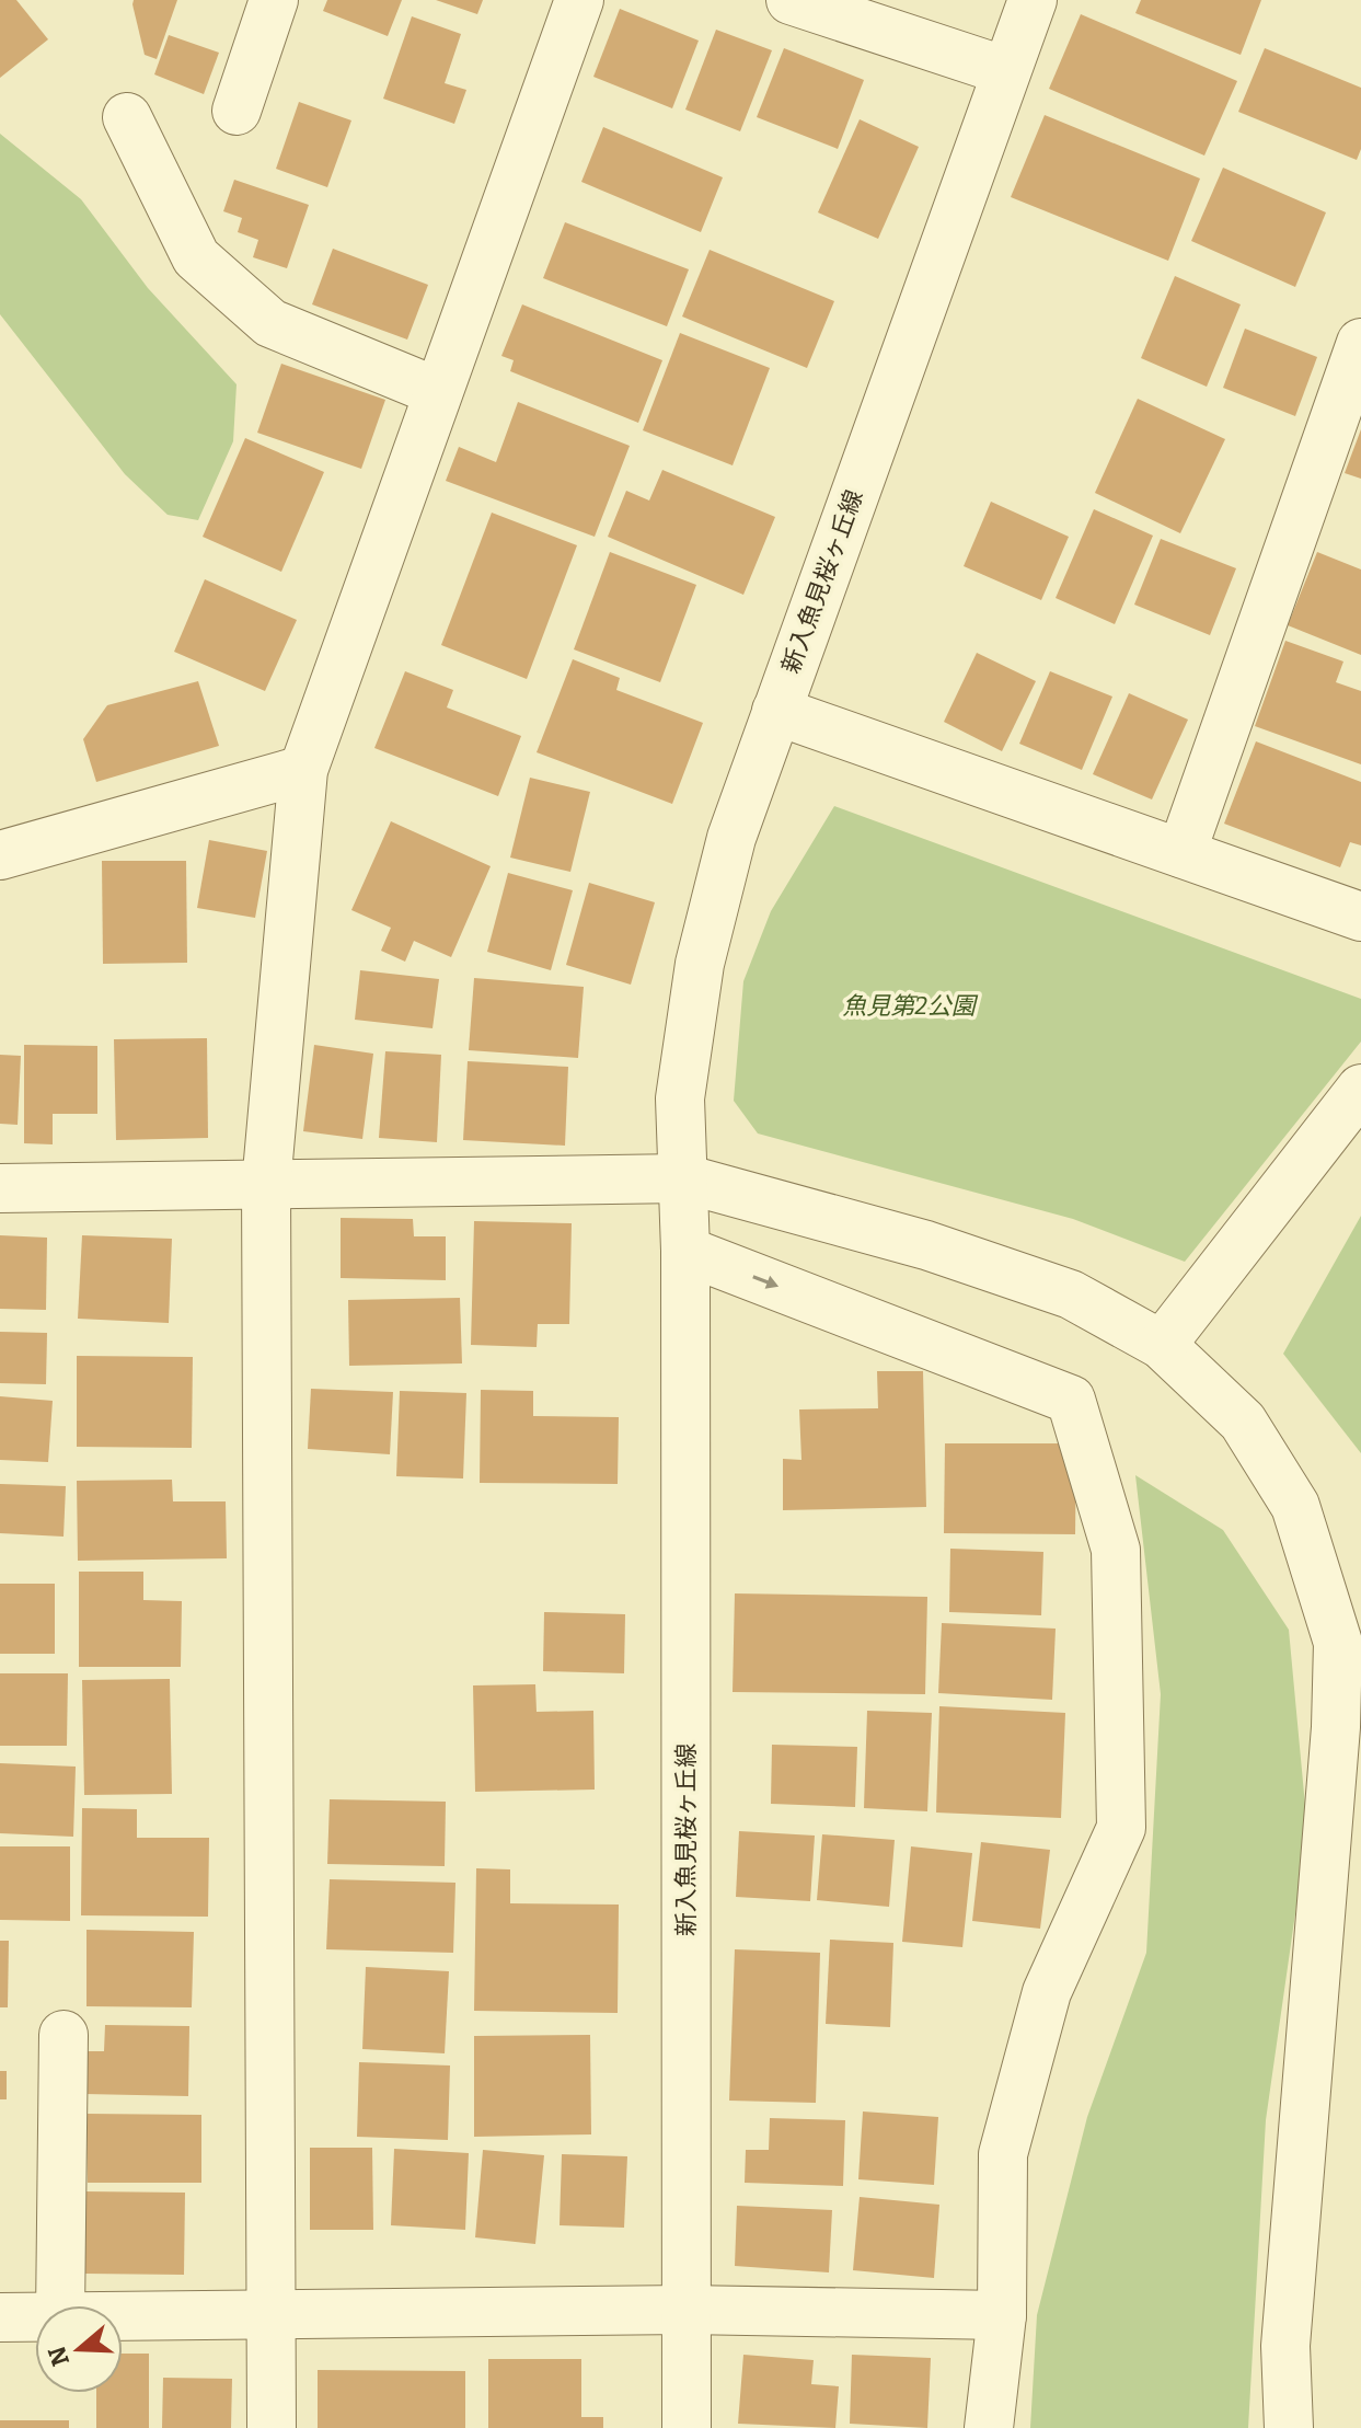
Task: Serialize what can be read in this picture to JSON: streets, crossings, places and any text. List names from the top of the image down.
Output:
{
  "streets": {
    "street": ["新入魚見桜ヶ丘線"]
  },
  "parks": ["魚見第2公園"],
  "north": "left"
}
